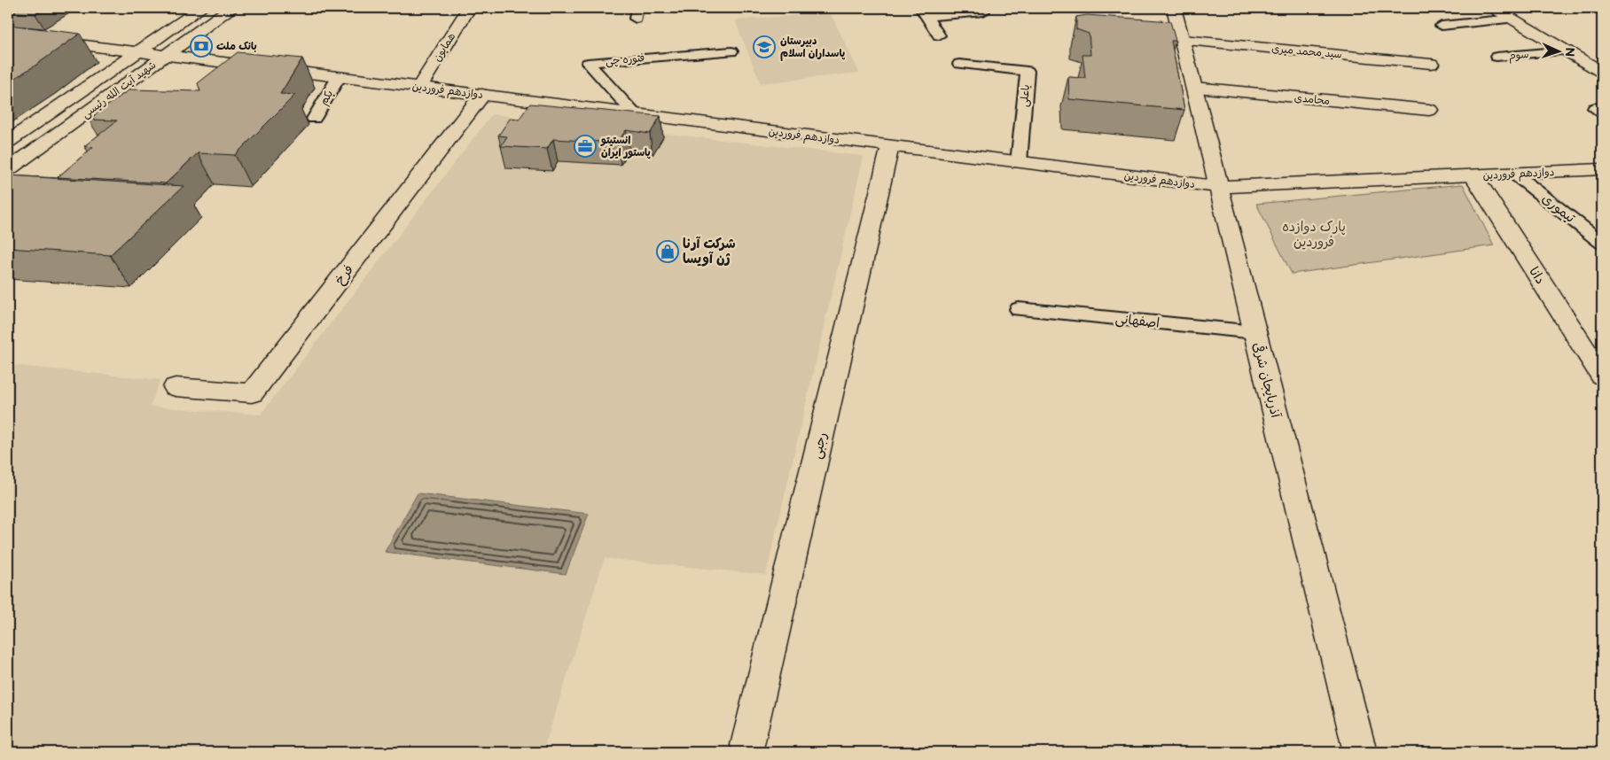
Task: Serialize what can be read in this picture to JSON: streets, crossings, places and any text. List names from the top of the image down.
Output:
{
  "streets": {
    "main road": [
      "همایون",
      "سید محمد میری",
      "شهید آیت الله رئیسی",
      "دوازدهم فروردین",
      "محامدی",
      "فرخ",
      "دانا",
      "آذربایجان شرقی",
      "رجبی"
    ],
    "lane": [
      "سوم",
      "فتوره چی",
      "یاعلی",
      "یکم",
      "تیموری",
      "اصفهانی"
    ]
  },
  "crossings": [
    ["همایون", "دوازدهم فروردین"],
    ["سید محمد میری", "آذربایجان شرقی"],
    ["فتوره چی", "دوازدهم فروردین"],
    ["شهید آیت الله رئیسی", "دوازدهم فروردین"],
    ["دوازدهم فروردین", "یاعلی"],
    ["دوازدهم فروردین", "یکم"],
    ["دوازدهم فروردین", "تیموری"],
    ["دوازدهم فروردین", "فرخ"],
    ["دوازدهم فروردین", "دانا"],
    ["دوازدهم فروردین", "آذربایجان شرقی"],
    ["دوازدهم فروردین", "رجبی"],
    ["محامدی", "آذربایجان شرقی"],
    ["اصفهانی", "آذربایجان شرقی"]
  ],
  "parks": ["پارک دوازده فروردین"],
  "places": {
    "bank": ["بانک ملت"],
    "school or university": ["دبیرستان پاسداران اسلام"],
    "office": ["انستیتو پاستور ایران"],
    "shop": ["شرکت آرنا ژن آویسا"]
  },
  "north": "right"
}
